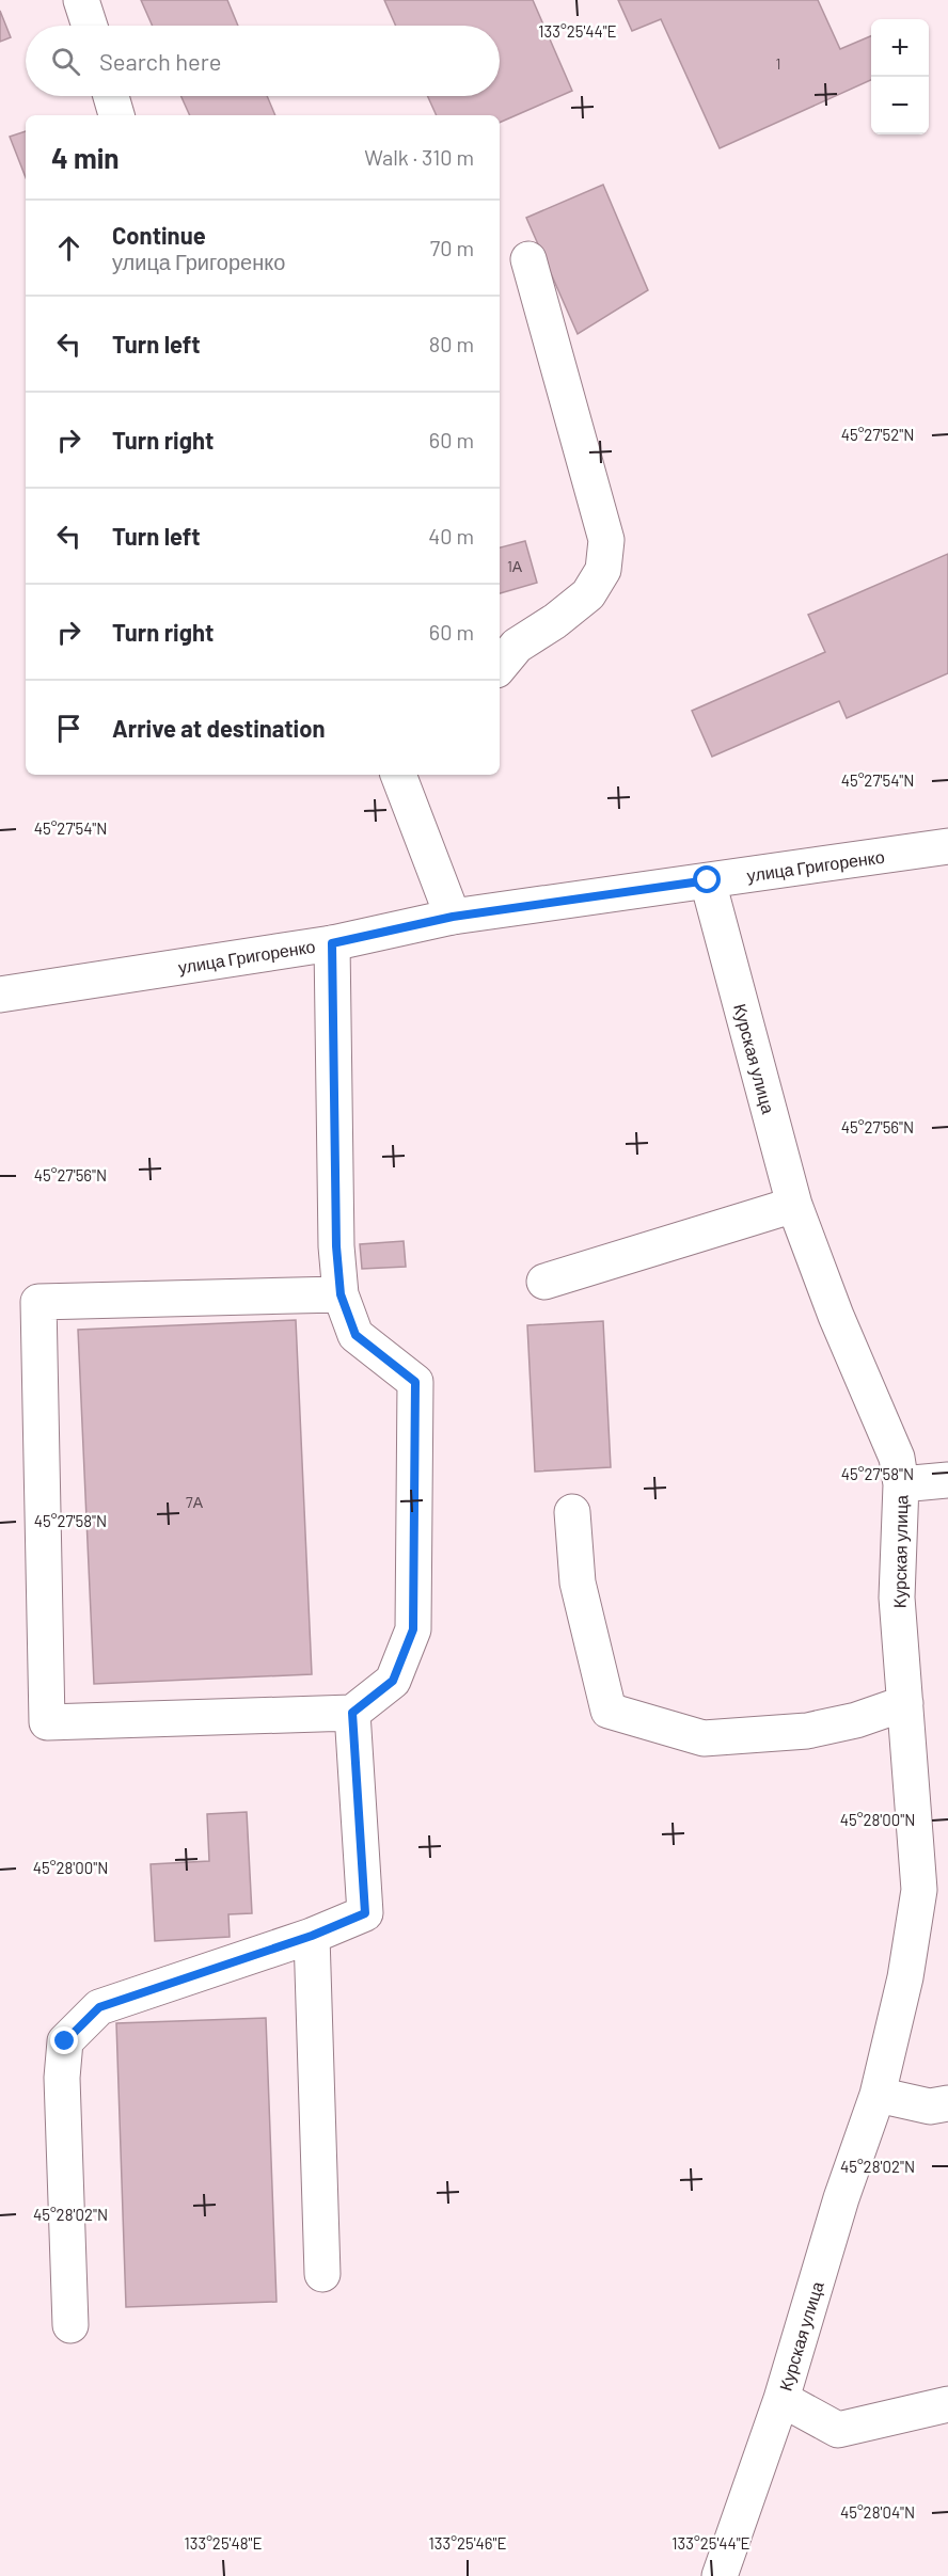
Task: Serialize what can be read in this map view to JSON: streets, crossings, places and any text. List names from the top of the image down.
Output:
{
  "streets": {
    "street": ["улица Григоренко", "Курская улица"]
  },
  "crossings": [
    ["улица Григоренко", "Курская улица"]
  ],
  "house_numbers": ["1", "1А", "7А"],
  "page": {
    "map_buttons": ["+", "−"],
    "search": "Search here",
    "heading": ["4 min", "Walk · 310 m"],
    "list": [
      ["Continue", "улица Григоренко", "70 m"],
      ["Turn left", "80 m"],
      ["Turn right", "60 m"],
      ["Turn left", "40 m"],
      ["Turn right", "60 m"],
      "Arrive at destination"
    ]
  },
  "coordinates": [
    "133°25'44\"E",
    "45°27'52\"N",
    "45°27'54\"N",
    "45°27'56\"N",
    "45°27'58\"N",
    "45°28'00\"N",
    "45°28'02\"N",
    "45°28'04\"N",
    "133°25'48\"E",
    "133°25'46\"E"
  ]
}
